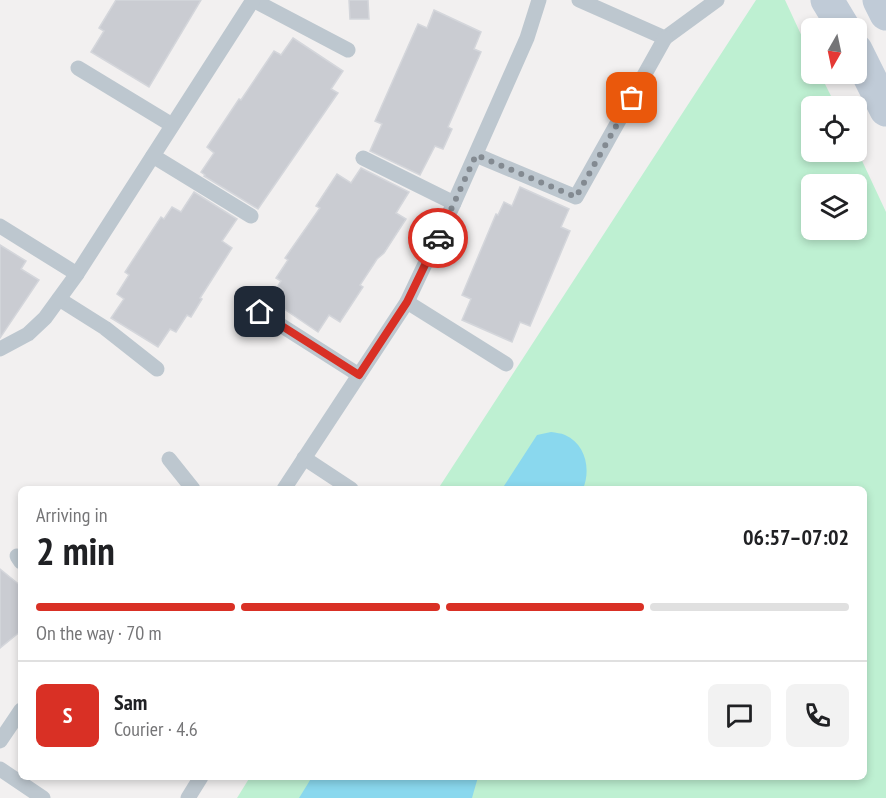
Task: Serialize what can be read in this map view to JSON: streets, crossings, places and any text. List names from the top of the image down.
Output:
{
  "north": "bottom",
  "page": {
    "heading": ["2 min", "Arriving in", "06:57–07:02"],
    "panel": ["Sam", "Courier · 4.6"],
    "bar": "On the way · 70 m",
    "round": "S"
  }
}
